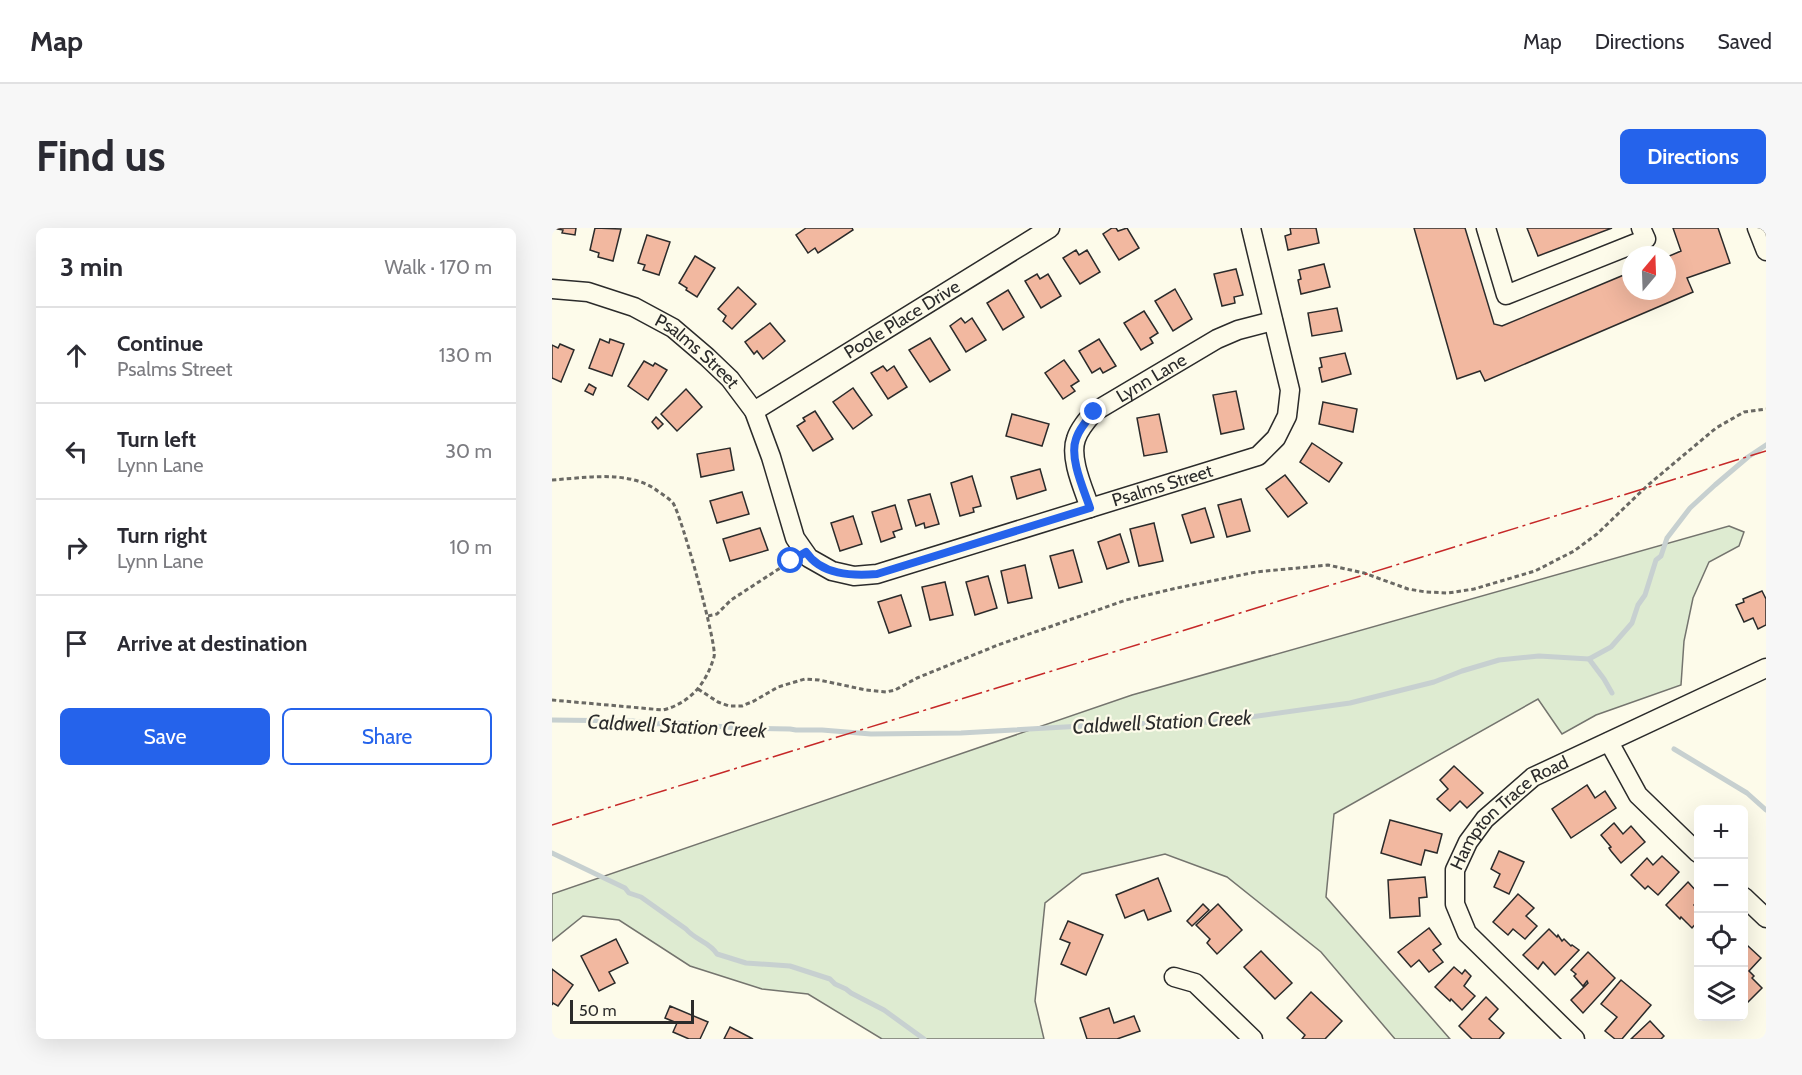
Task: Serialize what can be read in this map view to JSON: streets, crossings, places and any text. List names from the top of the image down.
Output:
{
  "streets": {
    "street": [
      "Poole Place Drive",
      "Psalms Street",
      "Lynn Lane",
      "Hampton Trace Road"
    ]
  },
  "crossings": [
    ["Poole Place Drive", "Psalms Street"],
    ["Psalms Street", "Lynn Lane"]
  ],
  "water": ["Caldwell Station Creek"],
  "scale_bar": "50 m",
  "north": "top",
  "page": {
    "header": "Map",
    "nav": ["Map", "Directions", "Saved"],
    "buttons": [
      "Directions",
      ["Save", "Share"]
    ],
    "title": "Find us",
    "heading": ["3 min", "Walk · 170 m"],
    "list": [
      ["Continue", "Psalms Street", "130 m"],
      ["Turn left", "Lynn Lane", "30 m"],
      ["Turn right", "Lynn Lane", "10 m"],
      "Arrive at destination"
    ],
    "map_buttons": ["+", "−"],
    "scale": "50 m"
  }
}
